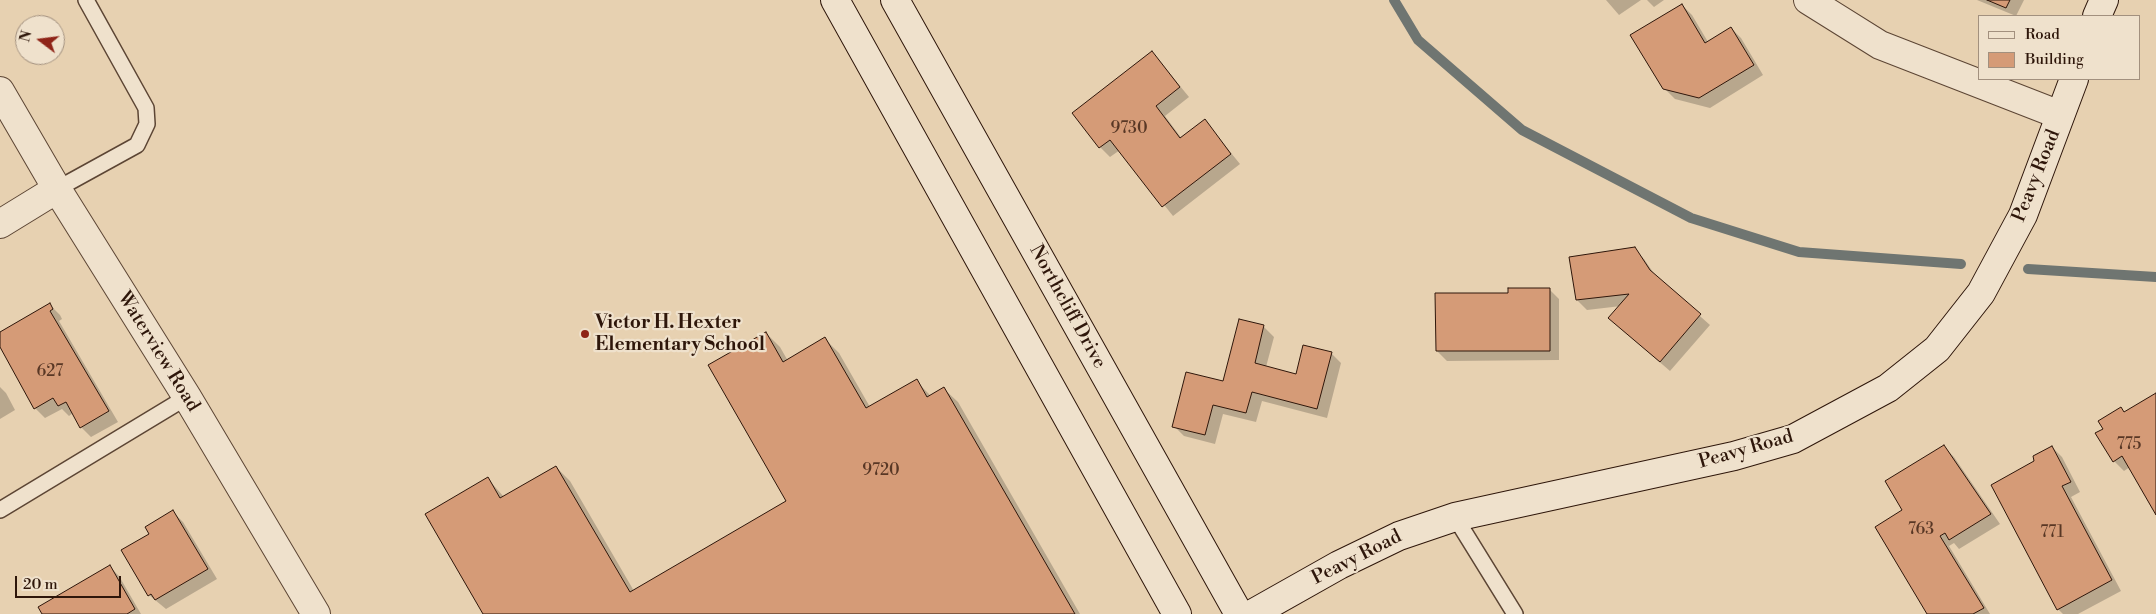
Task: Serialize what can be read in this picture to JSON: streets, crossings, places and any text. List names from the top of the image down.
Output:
{
  "streets": {
    "street": ["Peavy Road", "Northcliff Drive", "Waterview Road"]
  },
  "places": ["Victor H. Hexter Elementary School"],
  "house_numbers": [
    "9730",
    "627",
    "775",
    "9720",
    "763",
    "771"
  ],
  "legend": ["Road", "Building"],
  "scale_bar": "20 m",
  "north": "left"
}
